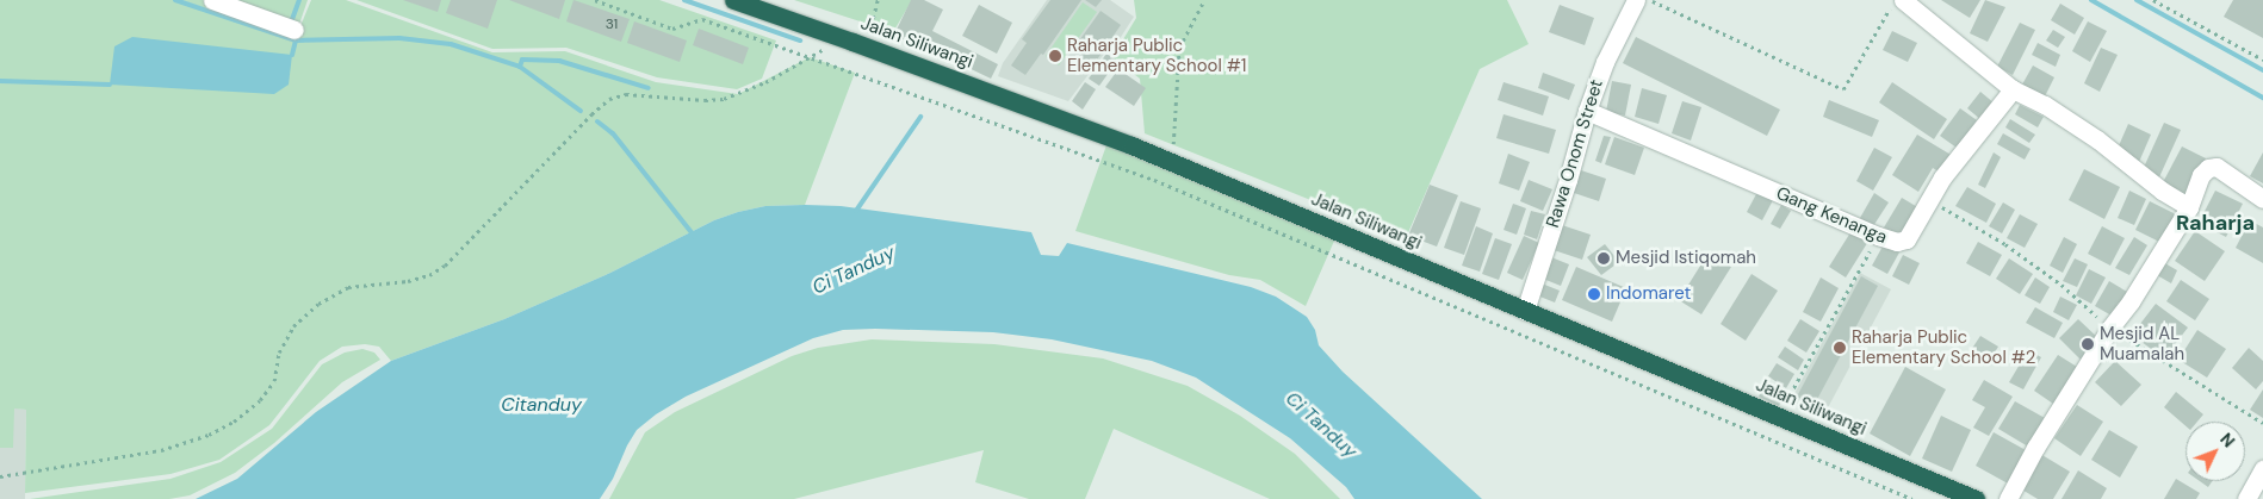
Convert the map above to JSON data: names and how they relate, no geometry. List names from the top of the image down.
{
  "streets": {
    "highway": ["Jalan Siliwangi"],
    "street": ["Rawa Onom Street", "Gang Kenanga"]
  },
  "crossings": [
    ["Jalan Siliwangi", "Rawa Onom Street"],
    ["Rawa Onom Street", "Gang Kenanga"]
  ],
  "districts": ["Raharja"],
  "water": ["Ci Tanduy", "Citanduy"],
  "places": [
    "Raharja Public Elementary School #1",
    "Mesjid Istiqomah",
    "Indomaret",
    "Mesjid AL Muamalah",
    "Raharja Public Elementary School #2"
  ],
  "house_numbers": ["31"],
  "north": "top right"
}
